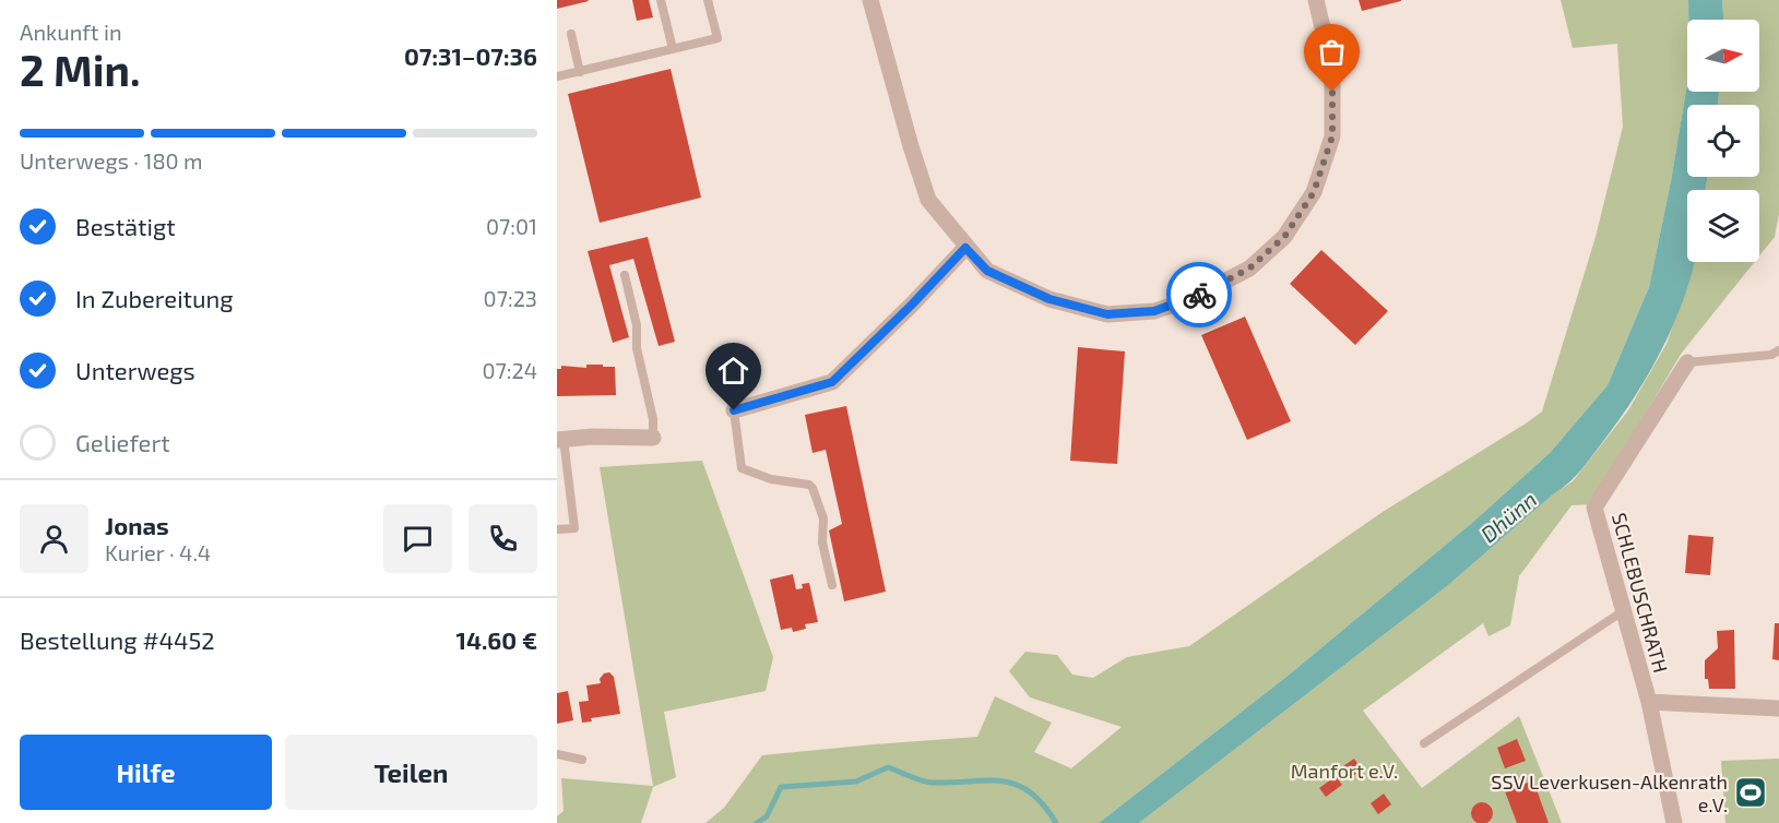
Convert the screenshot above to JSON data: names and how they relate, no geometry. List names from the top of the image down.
{
  "streets": {
    "street": ["SCHLEBUSCHRATH"]
  },
  "water": ["Dhünn"],
  "parks": ["Manfort e.V."],
  "places": {
    "sports": ["SSV Leverkusen-Alkenrath e.V."]
  },
  "north": "right",
  "page": {
    "heading": ["2 Min.", "Ankunft in", "07:31–07:36"],
    "panel": [
      "Jonas",
      "Kurier · 4.4",
      "Bestellung #4452",
      "14.60 €"
    ],
    "bar": "Unterwegs · 180 m",
    "list": [
      ["Bestätigt", "07:01"],
      ["In Zubereitung", "07:23"],
      ["Unterwegs", "07:24"],
      "Geliefert"
    ],
    "buttons": ["Hilfe", "Teilen"]
  }
}
